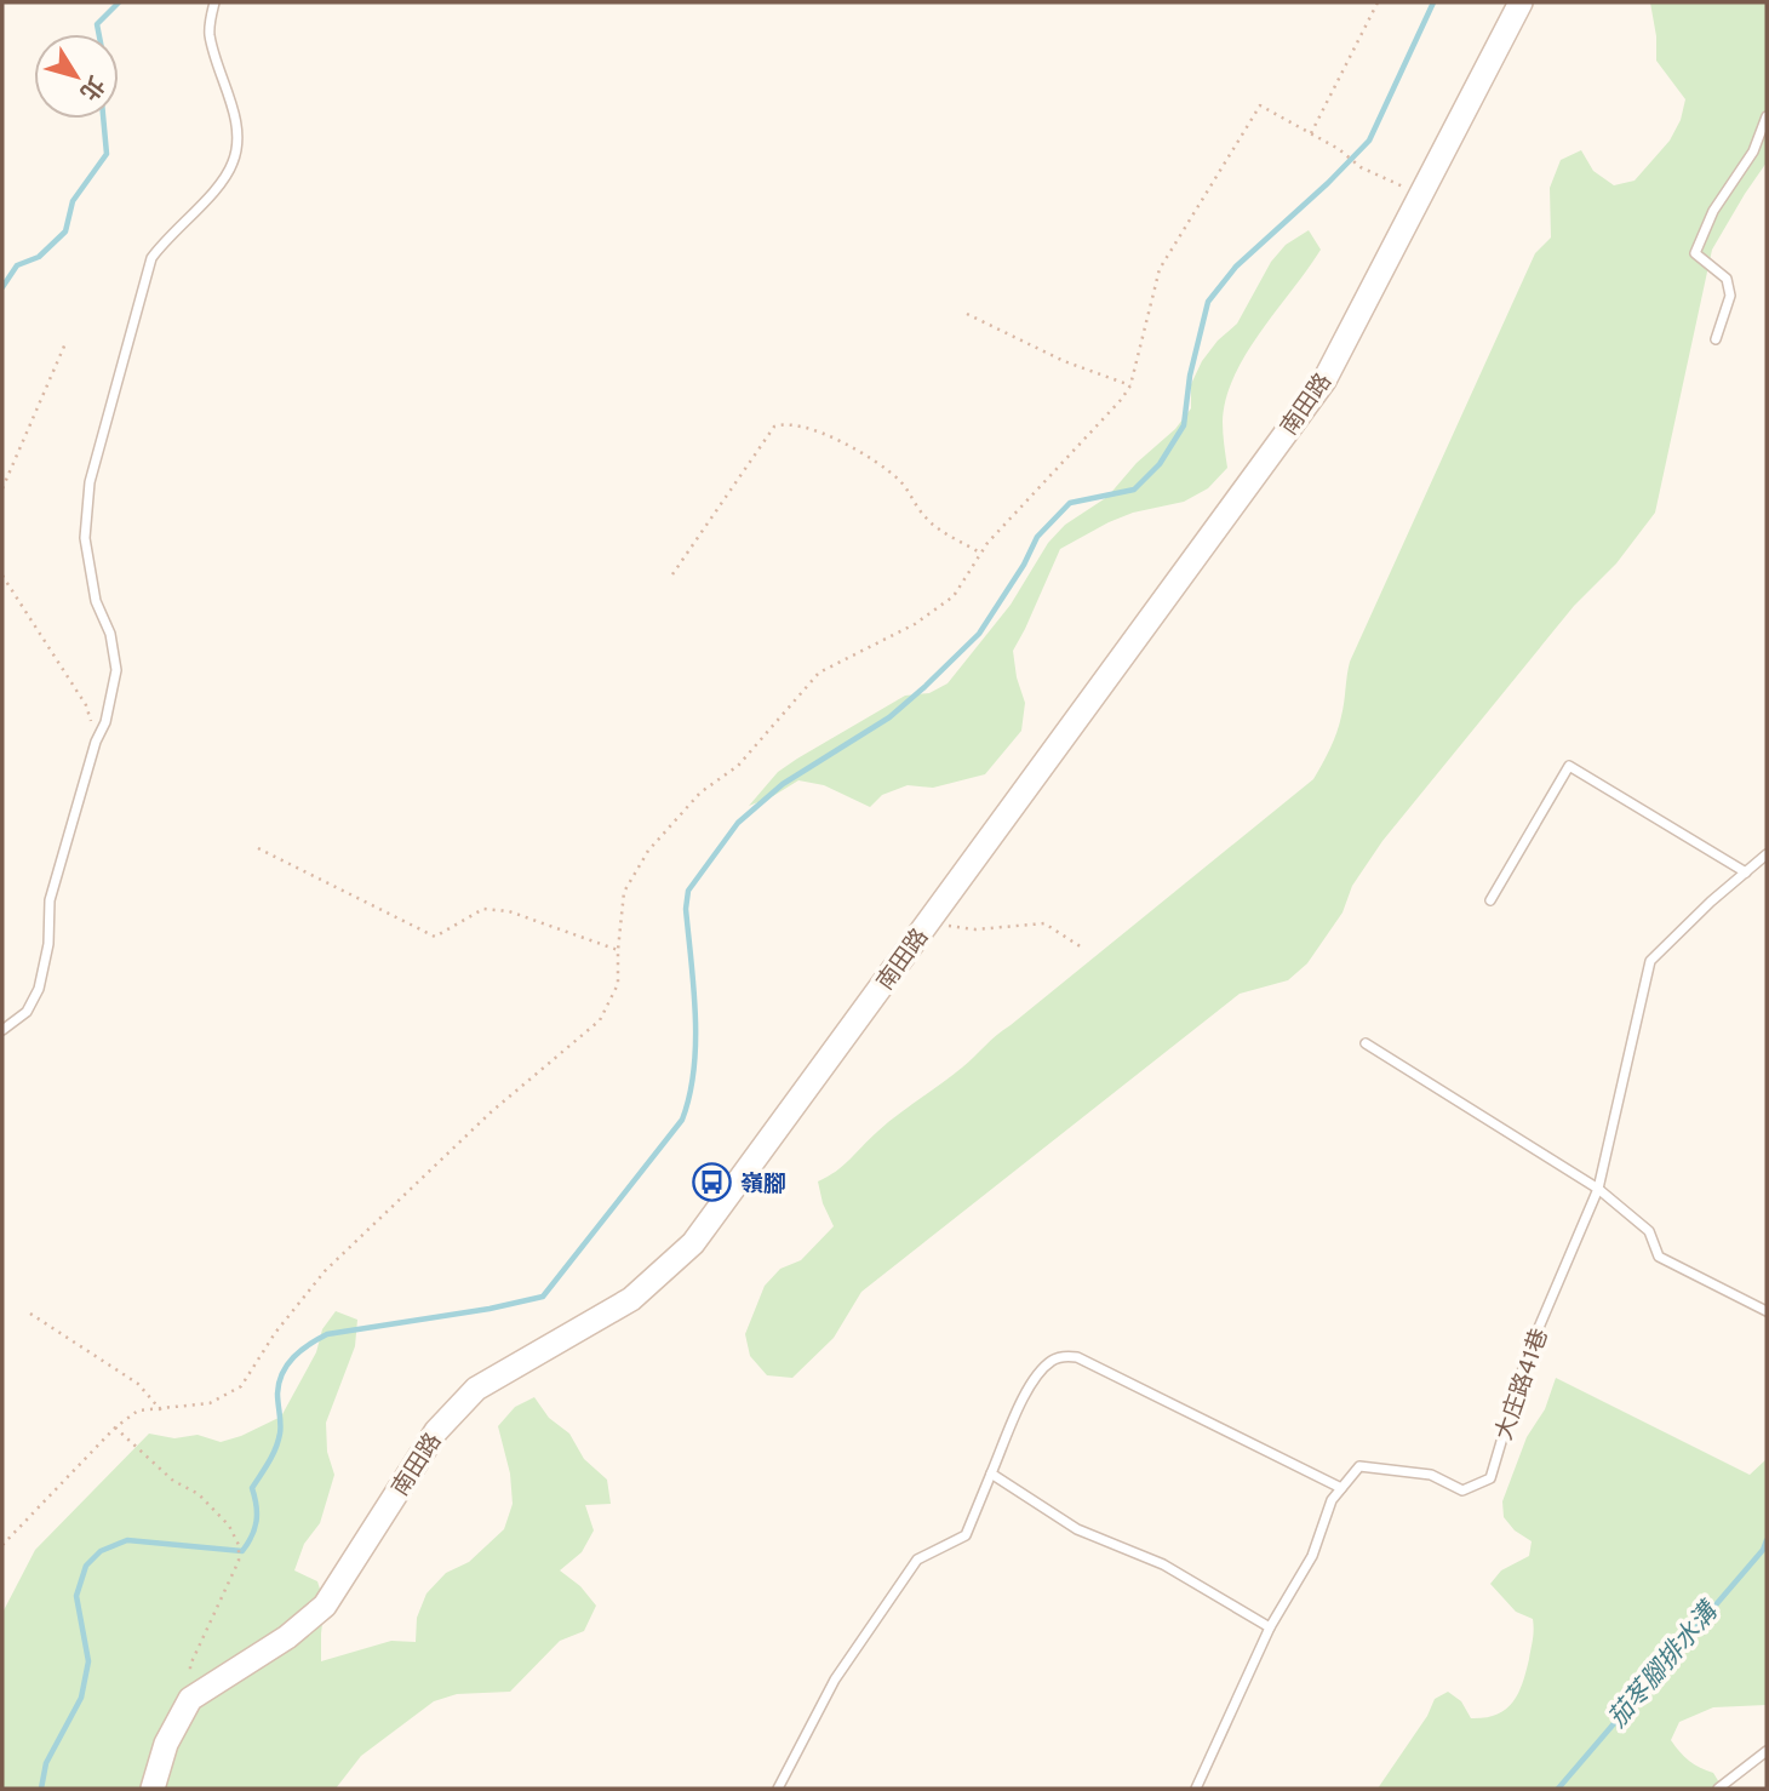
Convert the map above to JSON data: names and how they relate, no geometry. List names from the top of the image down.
{
  "streets": {
    "main road": ["南田路"],
    "lane": ["大庄路41巷"]
  },
  "water": ["茄苳腳排水溝"],
  "places": {
    "bus stop": ["嶺腳"]
  },
  "north": "bottom right"
}
